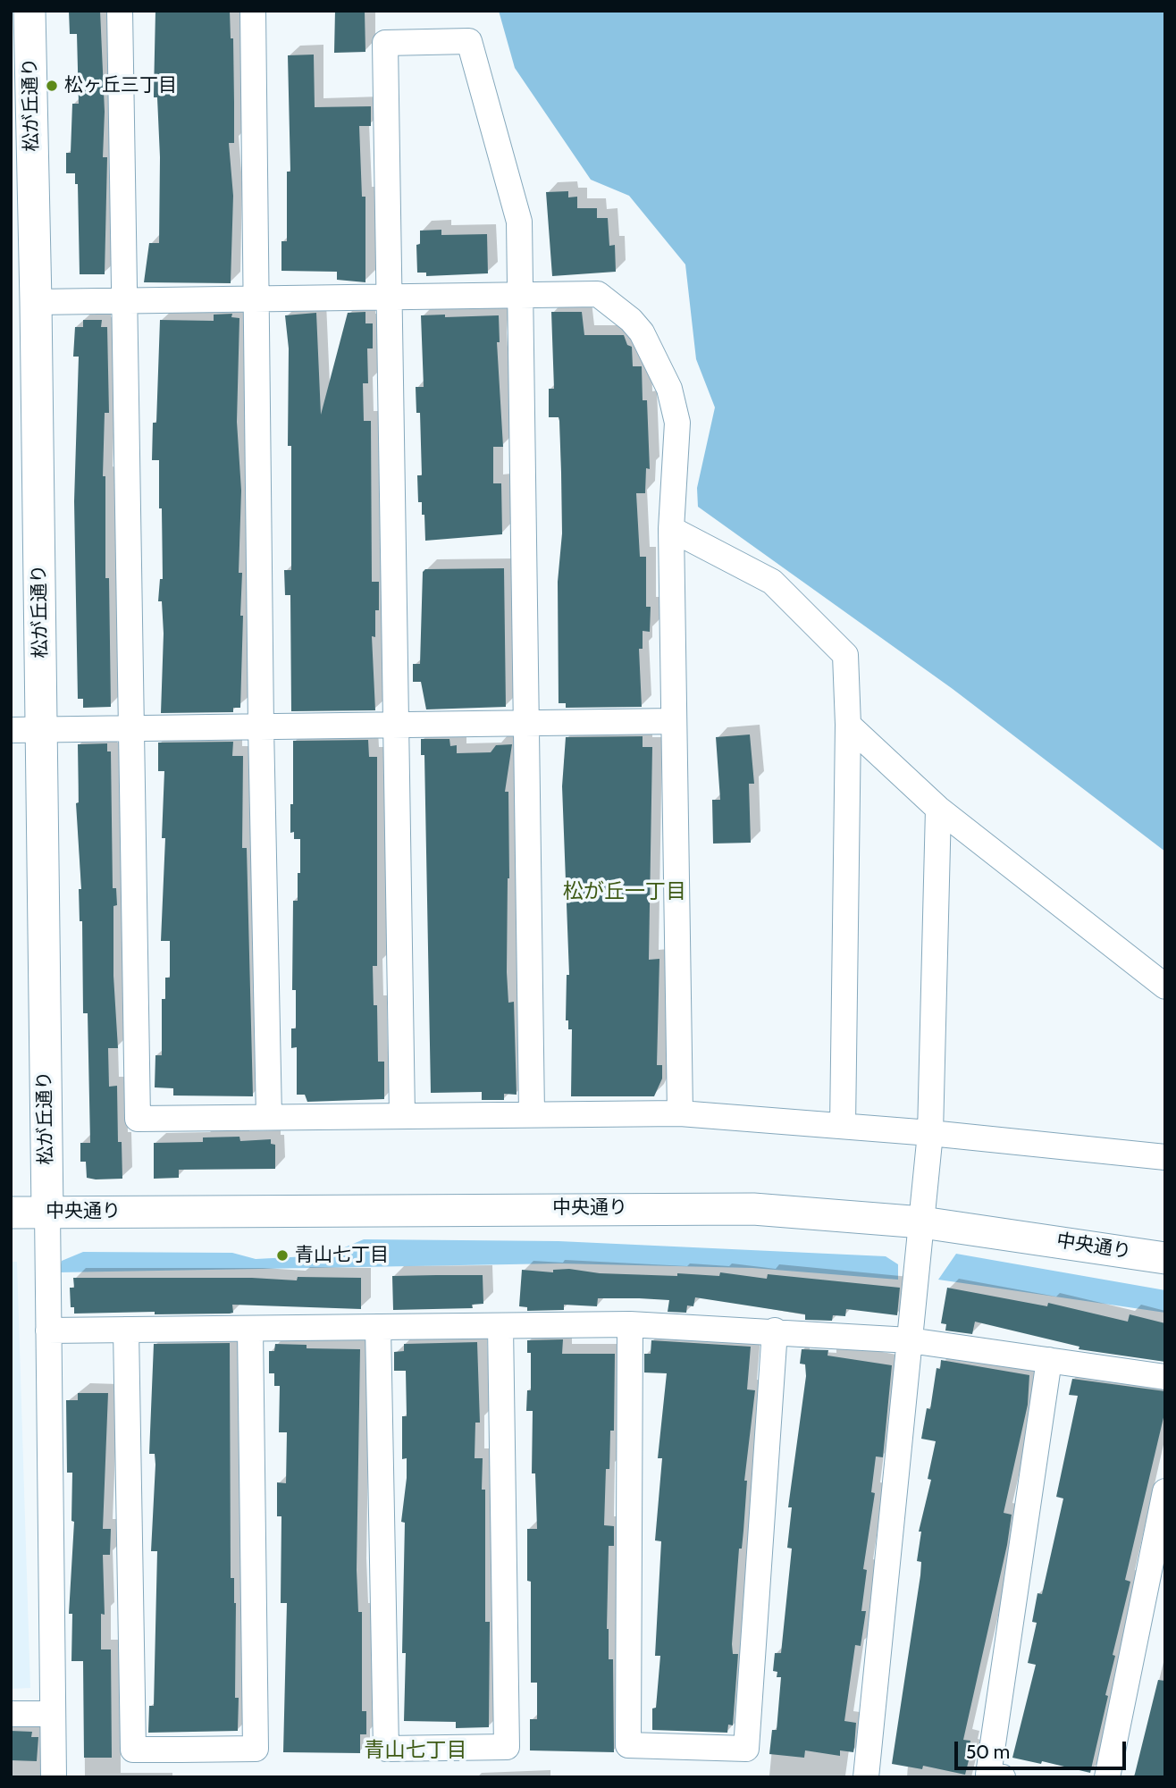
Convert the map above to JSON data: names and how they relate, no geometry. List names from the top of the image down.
{
  "streets": {
    "street": ["松が丘通り", "中央通り"]
  },
  "crossings": [
    ["松が丘通り", "中央通り"]
  ],
  "districts": ["松が丘一丁目", "青山七丁目"],
  "places": ["松ヶ丘三丁目", "青山七丁目"],
  "scale_bar": "50 m"
}
